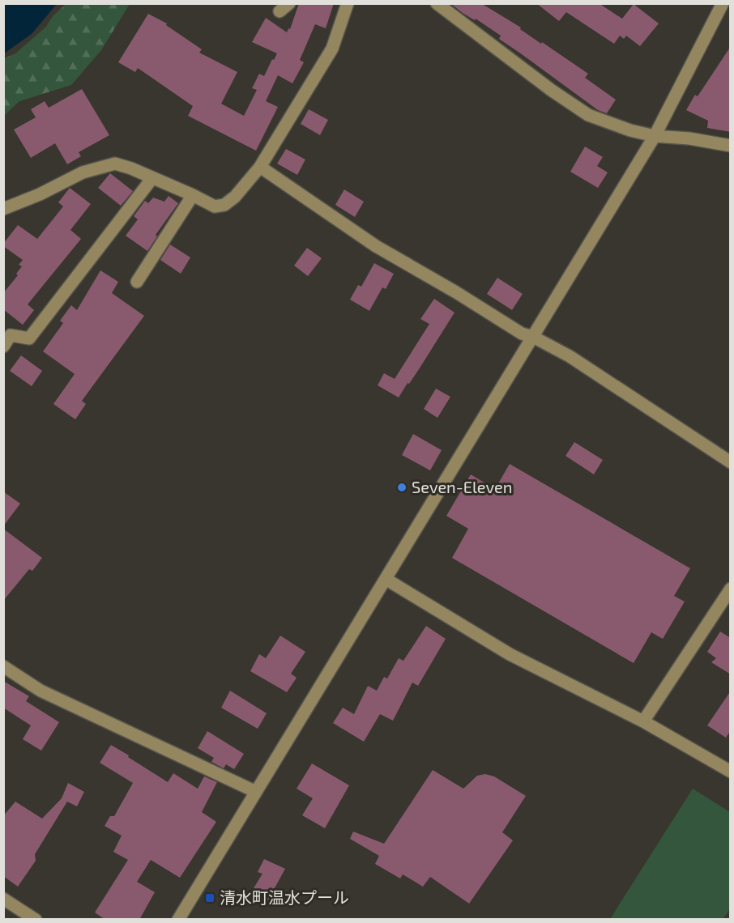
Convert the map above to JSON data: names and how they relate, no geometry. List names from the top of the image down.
{
  "places": {
    "other": ["Seven-Eleven"],
    "transit": ["清水町温水プール"]
  }
}
